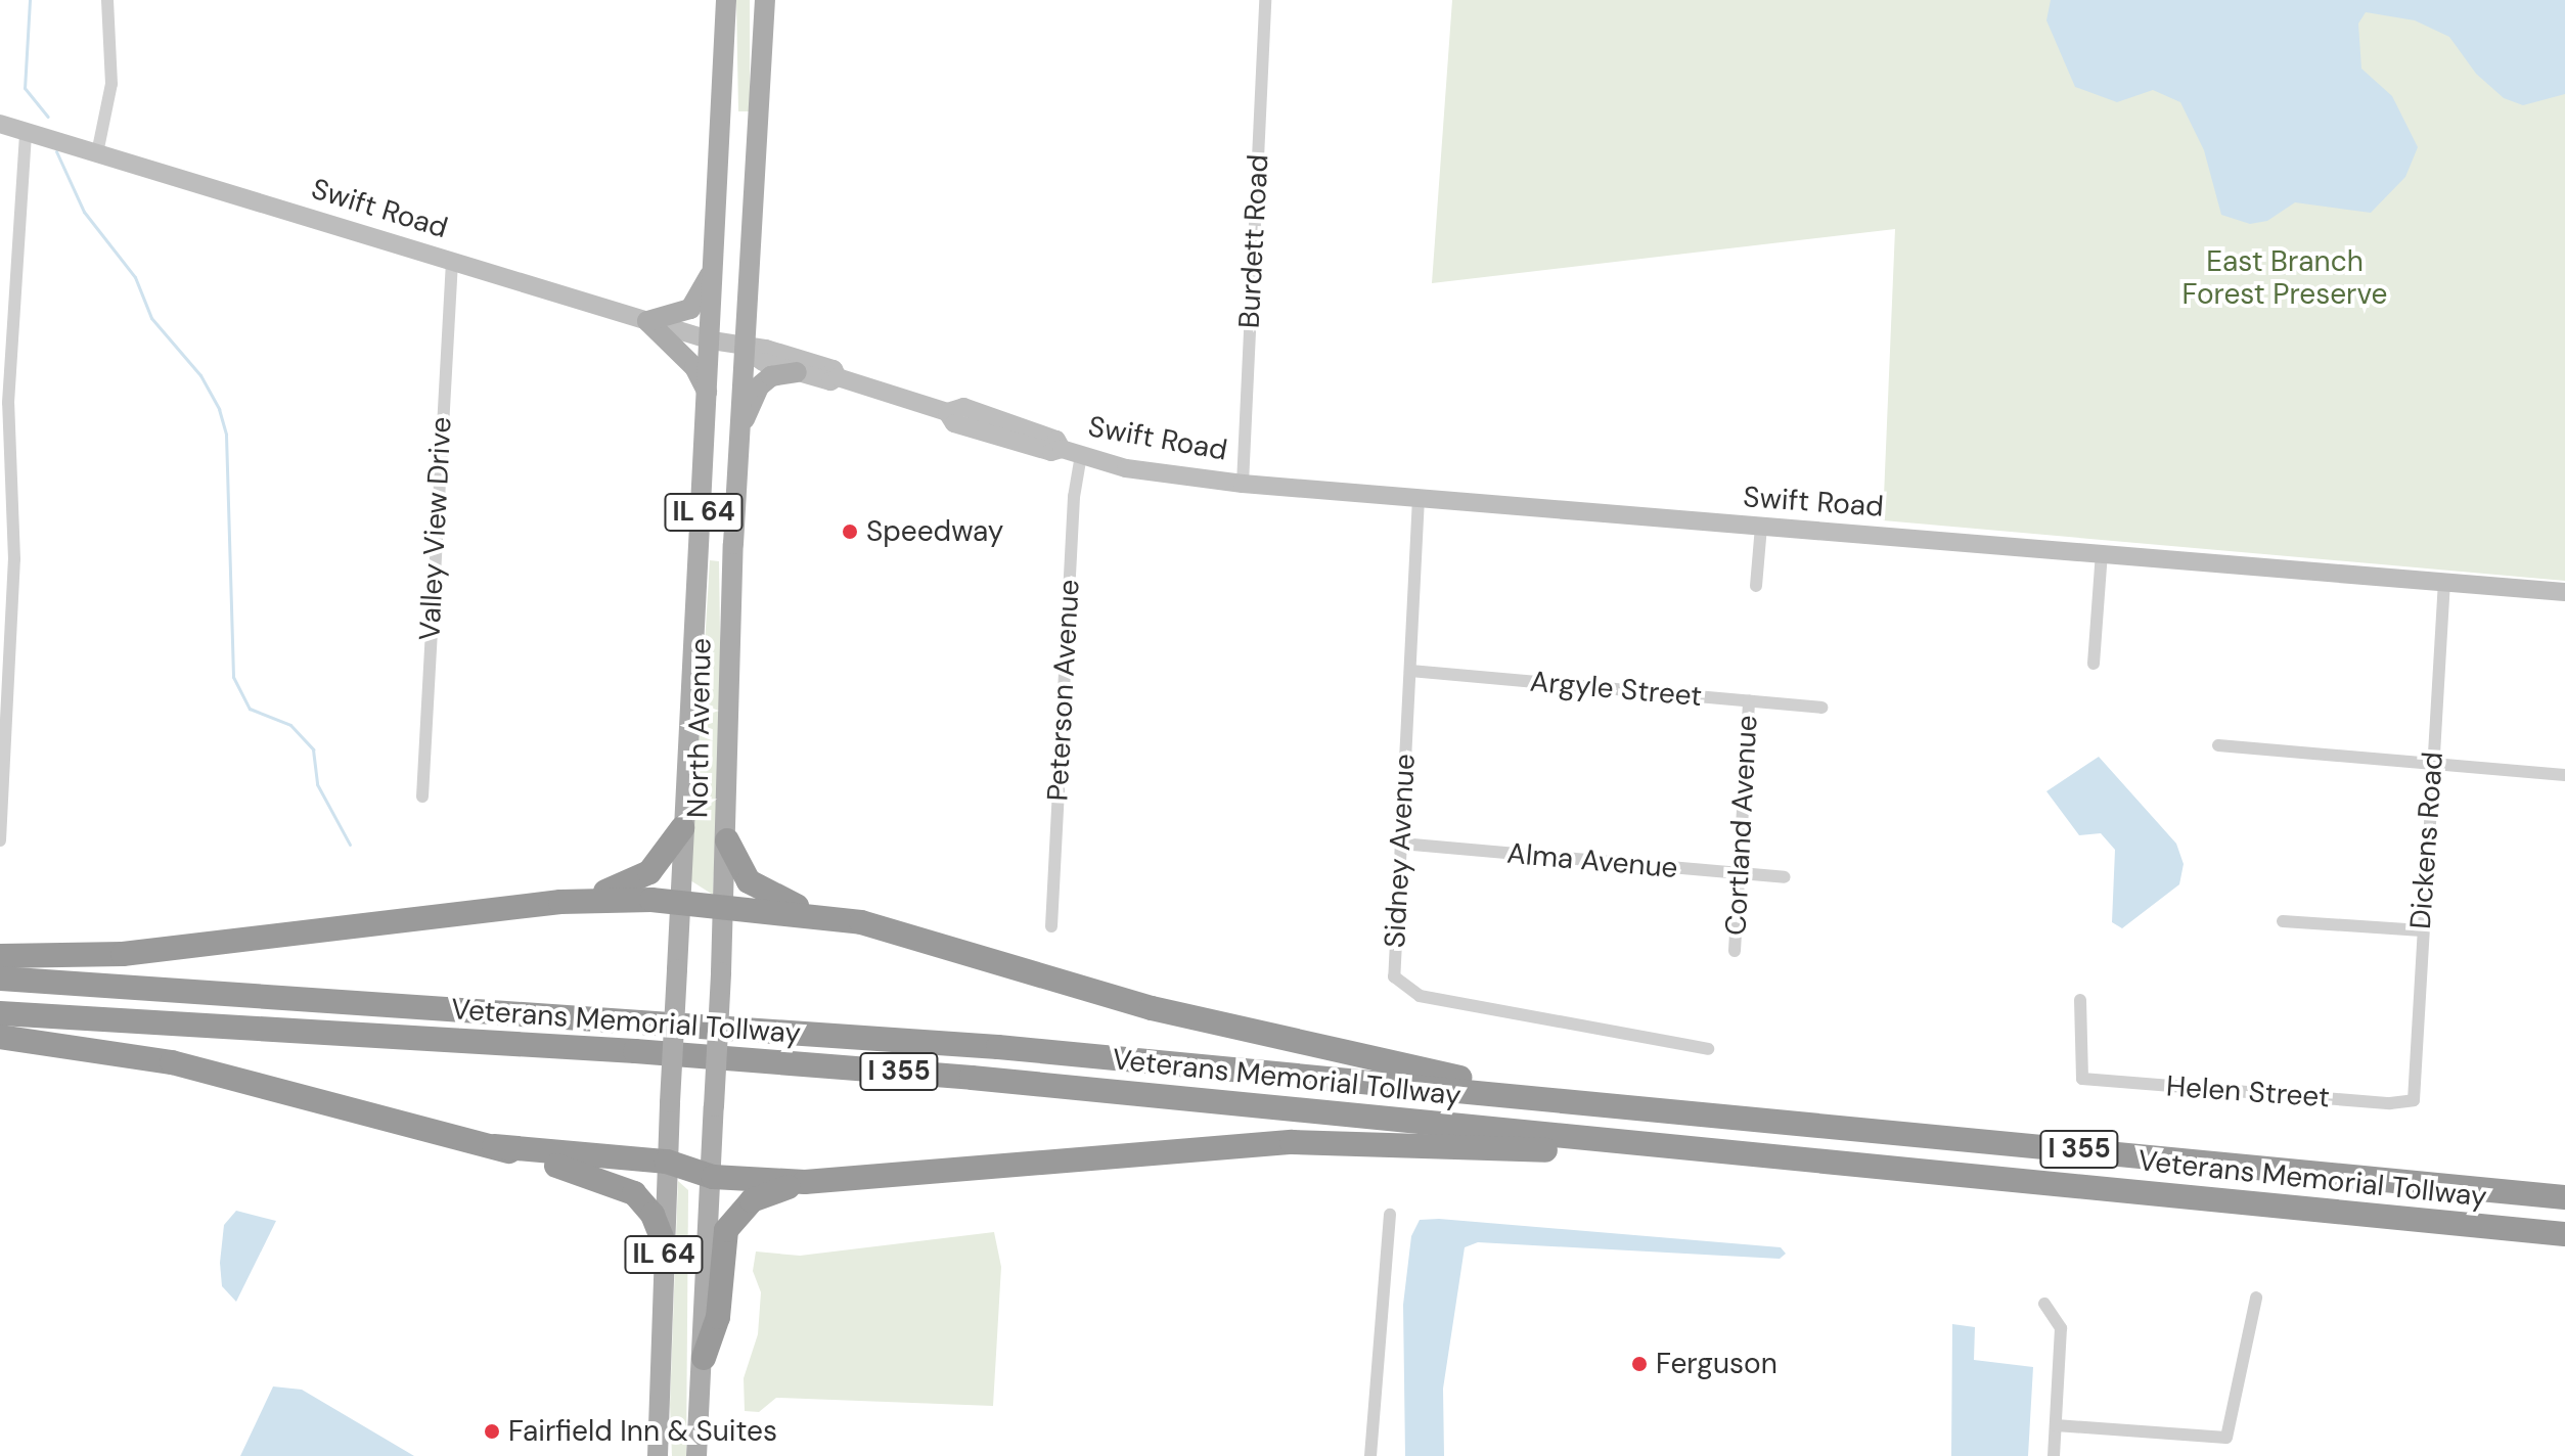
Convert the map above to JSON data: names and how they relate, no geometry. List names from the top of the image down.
{
  "streets": {
    "highway": ["Veterans Memorial Tollway", "I 355"],
    "main road": ["IL 64", "North Avenue"],
    "street": [
      "Swift Road",
      "Burdett Road",
      "Valley View Drive",
      "Argyle Street",
      "Peterson Avenue",
      "Cortland Avenue",
      "Dickens Road",
      "Sidney Avenue",
      "Alma Avenue",
      "Helen Street"
    ]
  },
  "crossings": [
    ["Swift Road", "Burdett Road"],
    ["Swift Road", "Valley View Drive"],
    ["Swift Road", "Peterson Avenue"],
    ["Swift Road", "North Avenue"],
    ["Swift Road", "Dickens Road"],
    ["Swift Road", "Sidney Avenue"],
    ["Argyle Street", "Cortland Avenue"],
    ["Argyle Street", "Sidney Avenue"],
    ["Cortland Avenue", "Alma Avenue"],
    ["Dickens Road", "Helen Street"],
    ["Sidney Avenue", "Alma Avenue"]
  ],
  "parks": ["East Branch Forest Preserve"],
  "places": ["Speedway", "Ferguson", "Fairfield Inn & Suites"]
}
